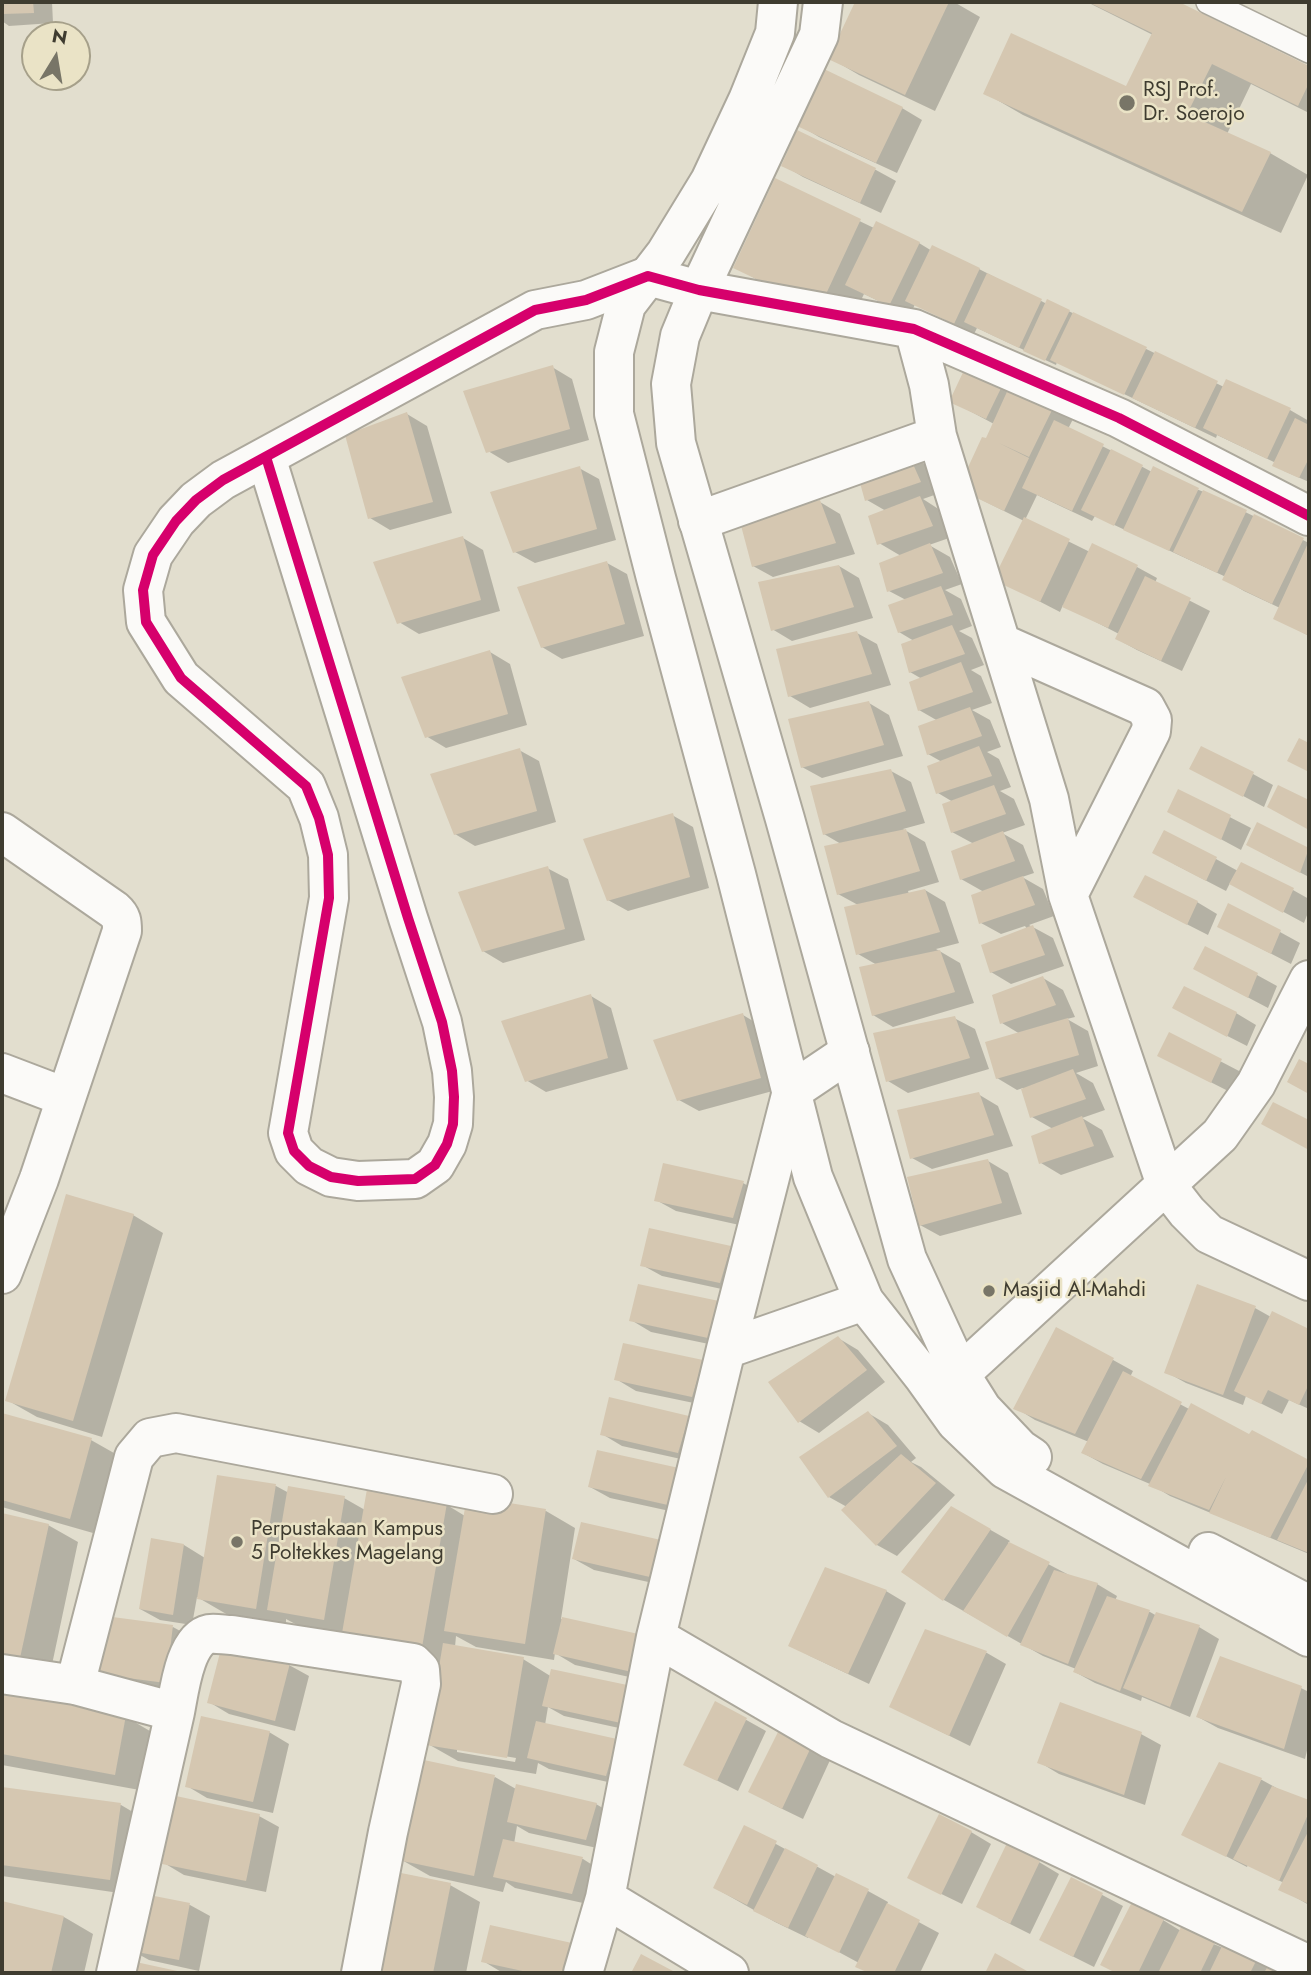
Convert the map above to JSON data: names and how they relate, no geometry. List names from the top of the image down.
{
  "places": ["RSJ Prof. Dr. Soerojo", "Masjid Al-Mahdi", "Perpustakaan Kampus 5 Poltekkes Magelang"],
  "north": "top"
}
